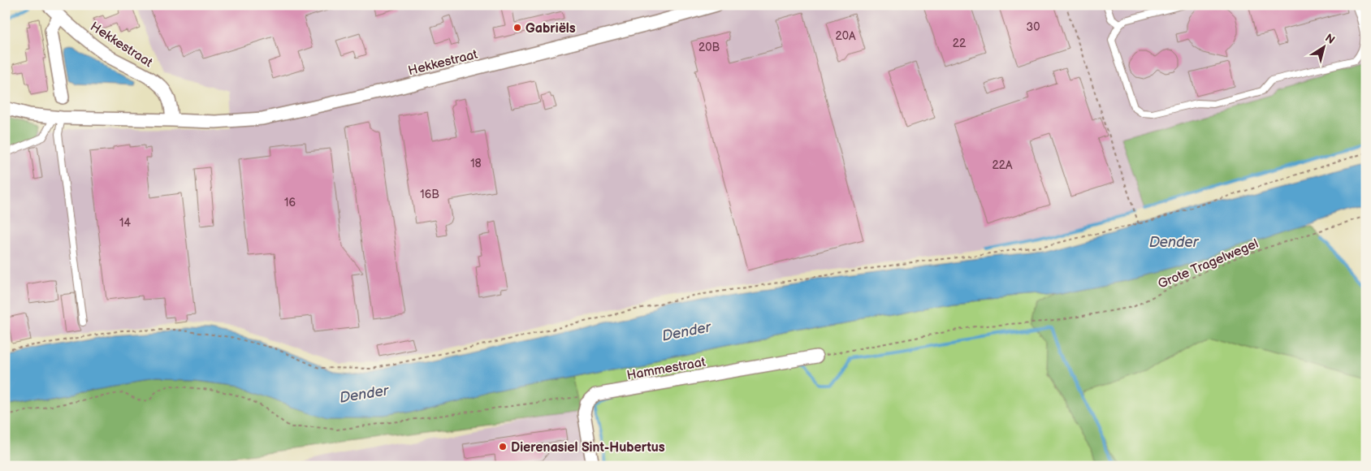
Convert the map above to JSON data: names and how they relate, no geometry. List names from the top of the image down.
{
  "streets": {
    "street": ["Hekkestraat", "Hammestraat"],
    "path": ["Grote Tragelwegel"]
  },
  "crossings": [
    ["Grote Tragelwegel", "Hammestraat"]
  ],
  "water": ["Dender"],
  "places": ["Gabriëls", "Dierenasiel Sint-Hubertus"],
  "house_numbers": [
    "30",
    "20A",
    "22",
    "20B",
    "18",
    "22A",
    "16B",
    "16",
    "14"
  ],
  "north": "top right"
}
